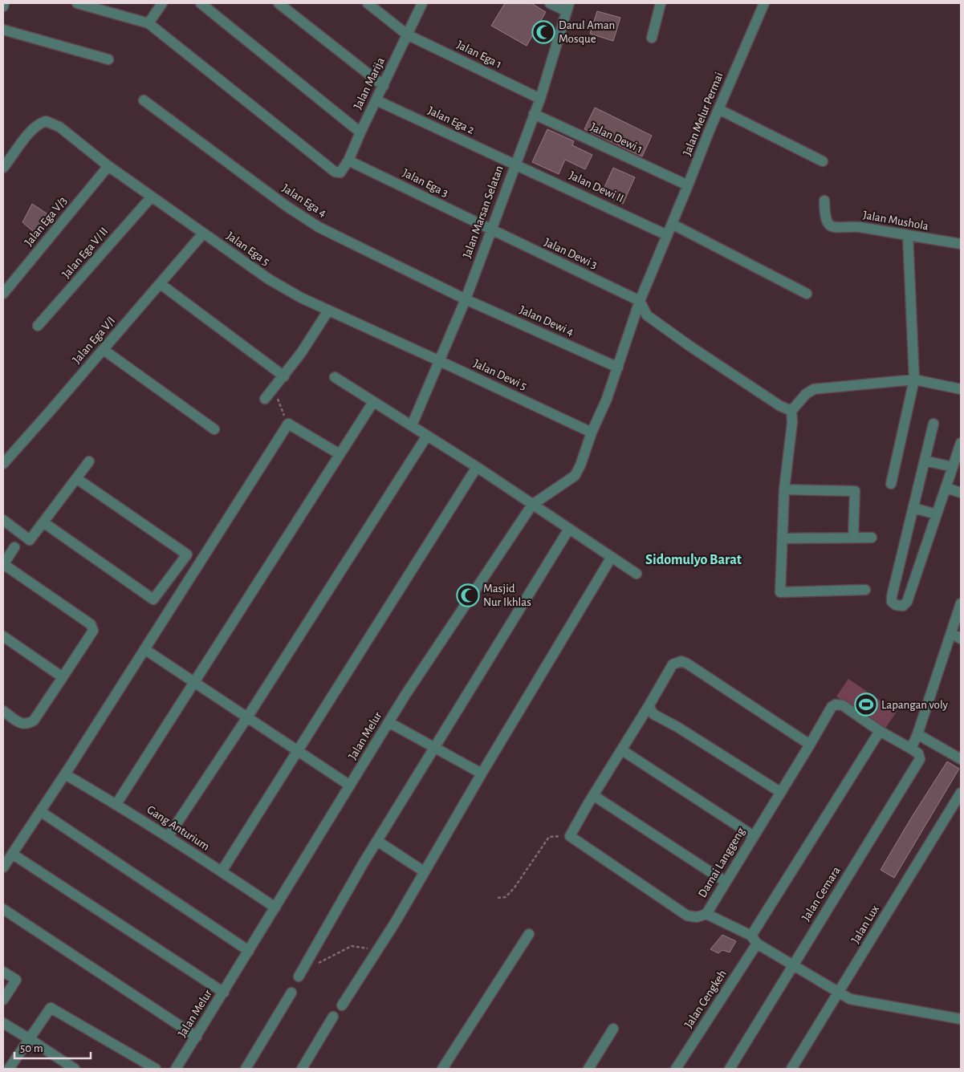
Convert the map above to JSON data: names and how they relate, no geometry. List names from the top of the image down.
{
  "streets": {
    "street": [
      "Jalan Ega 1",
      "Jalan Marija",
      "Jalan Melur Permai",
      "Jalan Ega 2",
      "Jalan Dewi 1",
      "Jalan Ega 3",
      "Jalan Dewi II",
      "Jalan Ega 4",
      "Jalan Marsan Selatan",
      "Jalan Mushola",
      "Jalan Ega V/3",
      "Jalan Ega 5",
      "Jalan Ega V/ II",
      "Jalan Dewi 3",
      "Jalan Dewi 4",
      "Jalan Ega V/I",
      "Jalan Dewi 5",
      "Jalan Melur",
      "Gang Anturium",
      "Damai Langgeng",
      "Jalan Cemara",
      "Jalan Lux",
      "Jalan Cengkeh"
    ]
  },
  "crossings": [
    ["Jalan Ega 1", "Jalan Marija"],
    ["Jalan Ega 1", "Jalan Marsan Selatan"],
    ["Jalan Marija", "Jalan Ega 2"],
    ["Jalan Marija", "Jalan Ega 3"],
    ["Jalan Melur Permai", "Jalan Dewi 1"],
    ["Jalan Melur Permai", "Jalan Dewi II"],
    ["Jalan Melur Permai", "Jalan Dewi 3"],
    ["Jalan Melur Permai", "Jalan Melur"],
    ["Jalan Ega 2", "Jalan Dewi II"],
    ["Jalan Ega 2", "Jalan Marsan Selatan"],
    ["Jalan Dewi 1", "Jalan Marsan Selatan"],
    ["Jalan Ega 3", "Jalan Marsan Selatan"],
    ["Jalan Ega 3", "Jalan Dewi 3"],
    ["Jalan Dewi II", "Jalan Marsan Selatan"],
    ["Jalan Ega 4", "Jalan Marsan Selatan"],
    ["Jalan Ega 4", "Jalan Dewi 4"],
    ["Jalan Marsan Selatan", "Jalan Ega 5"],
    ["Jalan Marsan Selatan", "Jalan Dewi 3"],
    ["Jalan Marsan Selatan", "Jalan Dewi 4"],
    ["Jalan Marsan Selatan", "Jalan Dewi 5"],
    ["Jalan Ega V/3", "Jalan Ega 5"],
    ["Jalan Ega 5", "Jalan Ega V/ II"],
    ["Jalan Ega 5", "Jalan Ega V/I"],
    ["Jalan Ega 5", "Jalan Dewi 5"],
    ["Jalan Dewi 3", "Jalan Melur"],
    ["Jalan Dewi 4", "Jalan Melur"],
    ["Jalan Dewi 5", "Jalan Melur"],
    ["Jalan Melur", "Gang Anturium"],
    ["Damai Langgeng", "Jalan Cemara"],
    ["Damai Langgeng", "Jalan Lux"],
    ["Damai Langgeng", "Jalan Cengkeh"]
  ],
  "districts": ["Sidomulyo Barat"],
  "places": {
    "mosque": ["Darul Aman Mosque", "Masjid Nur Ikhlas"],
    "sports": ["Lapangan voly"]
  },
  "scale_bar": "50 m"
}
